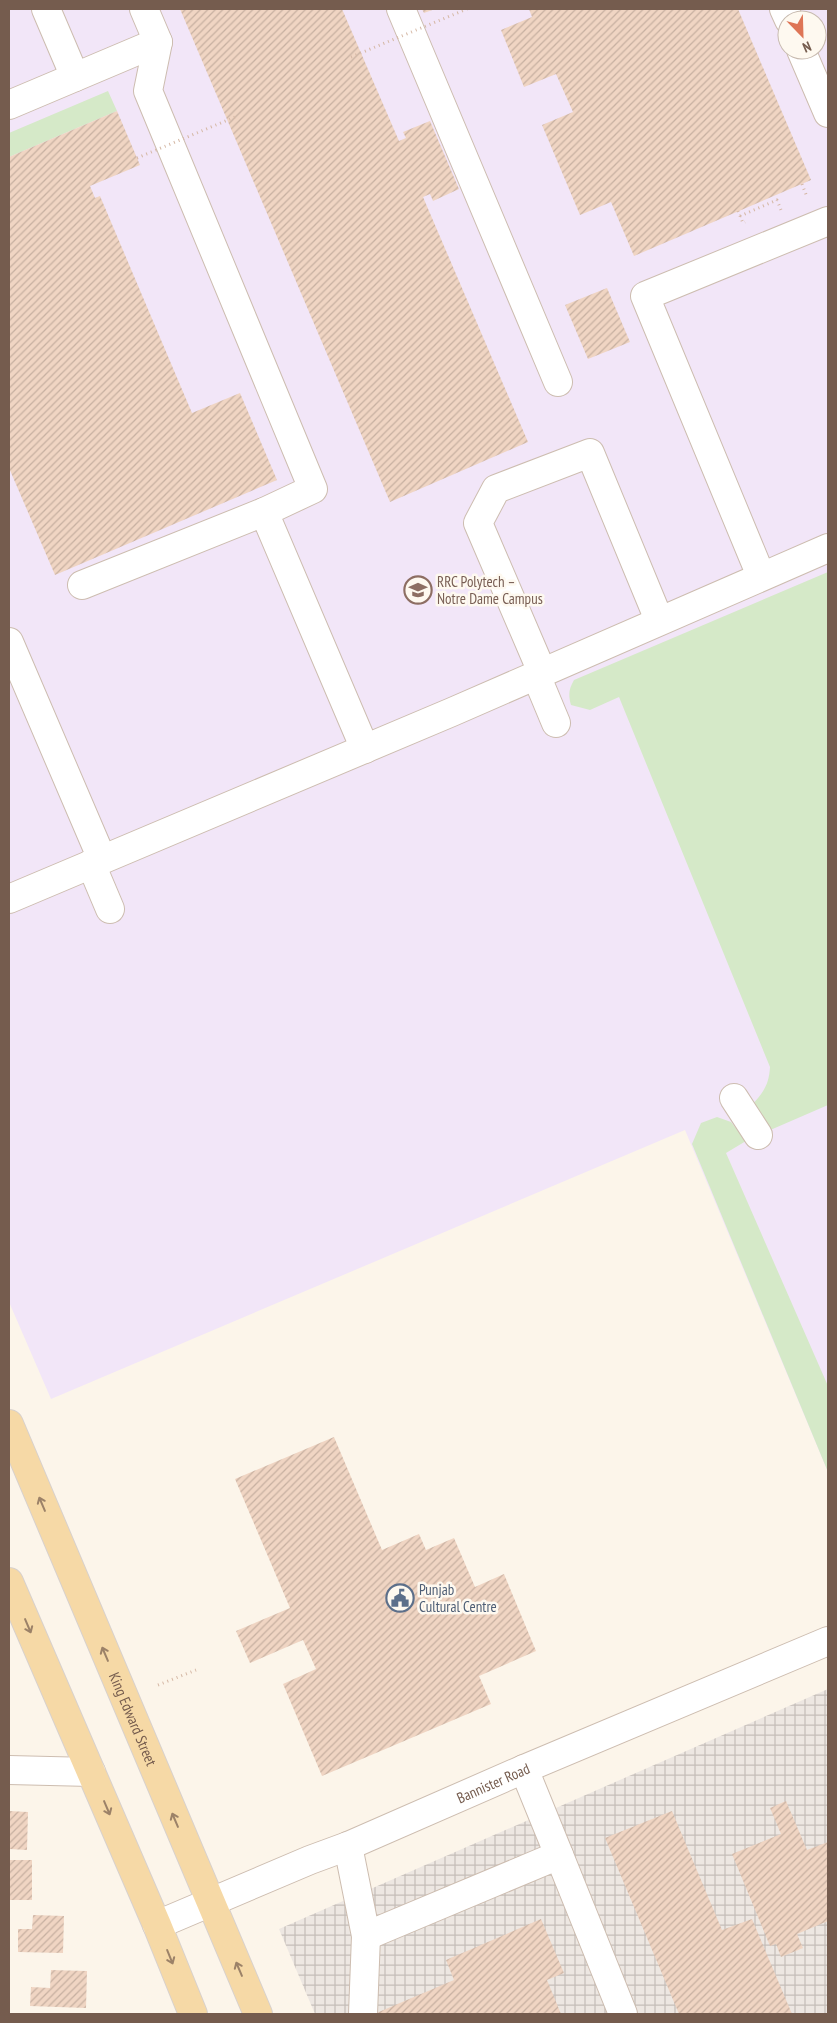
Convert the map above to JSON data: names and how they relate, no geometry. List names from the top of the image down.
{
  "streets": {
    "main road": ["King Edward Street"],
    "street": ["Bannister Road"]
  },
  "crossings": [
    ["King Edward Street", "Bannister Road"]
  ],
  "places": {
    "school or university": ["RRC Polytech – Notre Dame Campus"],
    "public building": ["Punjab Cultural Centre"]
  },
  "north": "bottom right"
}
